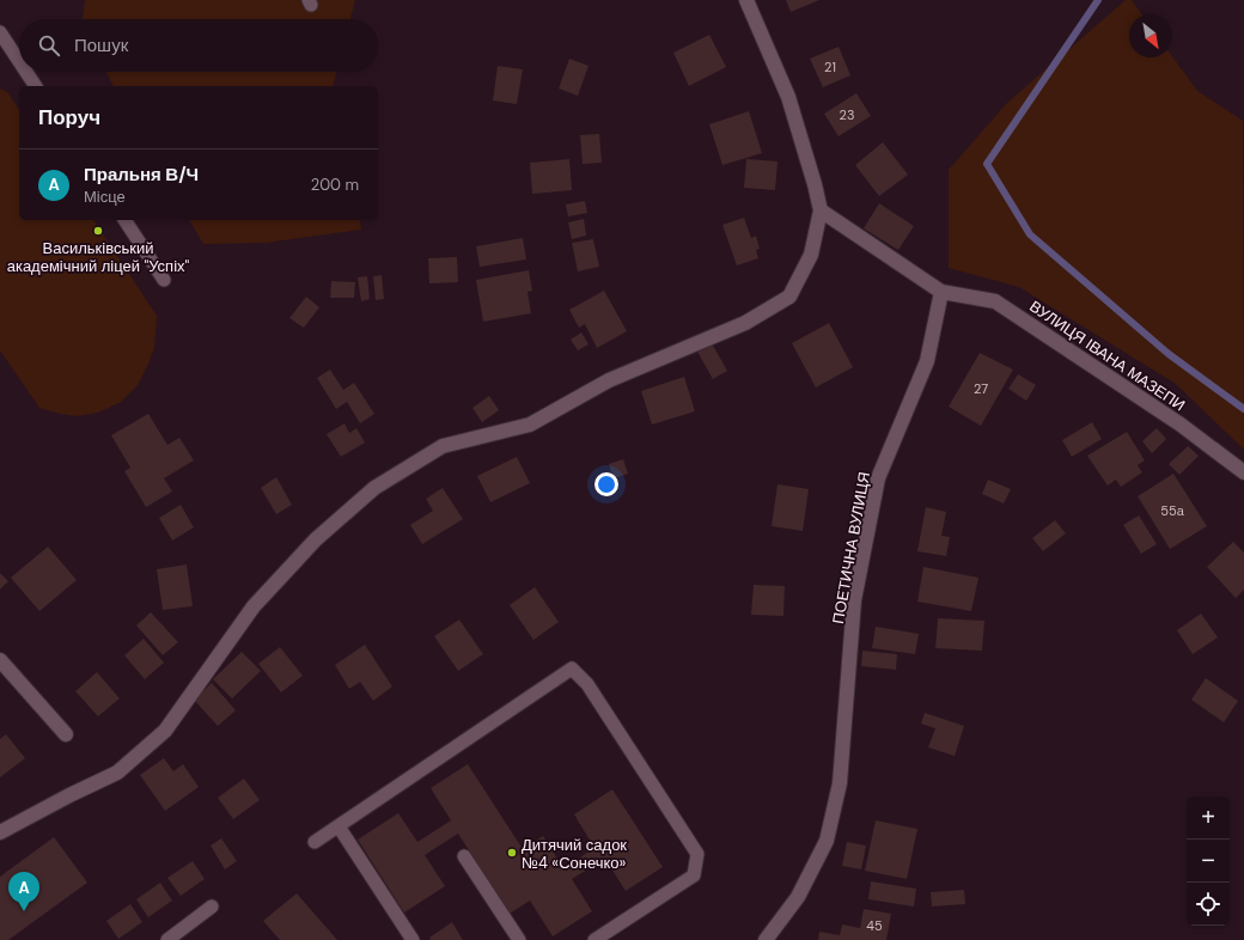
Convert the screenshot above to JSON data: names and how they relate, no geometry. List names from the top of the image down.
{
  "streets": {
    "street": ["ВУЛИЦЯ ІВАНА МАЗЕПИ", "ПОЕТИЧНА ВУЛИЦЯ"]
  },
  "crossings": [
    ["ВУЛИЦЯ ІВАНА МАЗЕПИ", "ПОЕТИЧНА ВУЛИЦЯ"]
  ],
  "places": ["Васильківський академічний ліцей \"Успіх\"", "Дитячий садок №4 «Сонечко»"],
  "house_numbers": [
    "21",
    "23",
    "27",
    "55а",
    "45"
  ],
  "north": "bottom right",
  "page": {
    "search": "Пошук",
    "heading": "Поруч",
    "list": [
      {
        "mark": "A",
        "name": "Пральня В/Ч",
        "note": "Місце",
        "value": "200 m"
      }
    ],
    "map_buttons": ["+", "−"],
    "pins": "A"
  }
}
